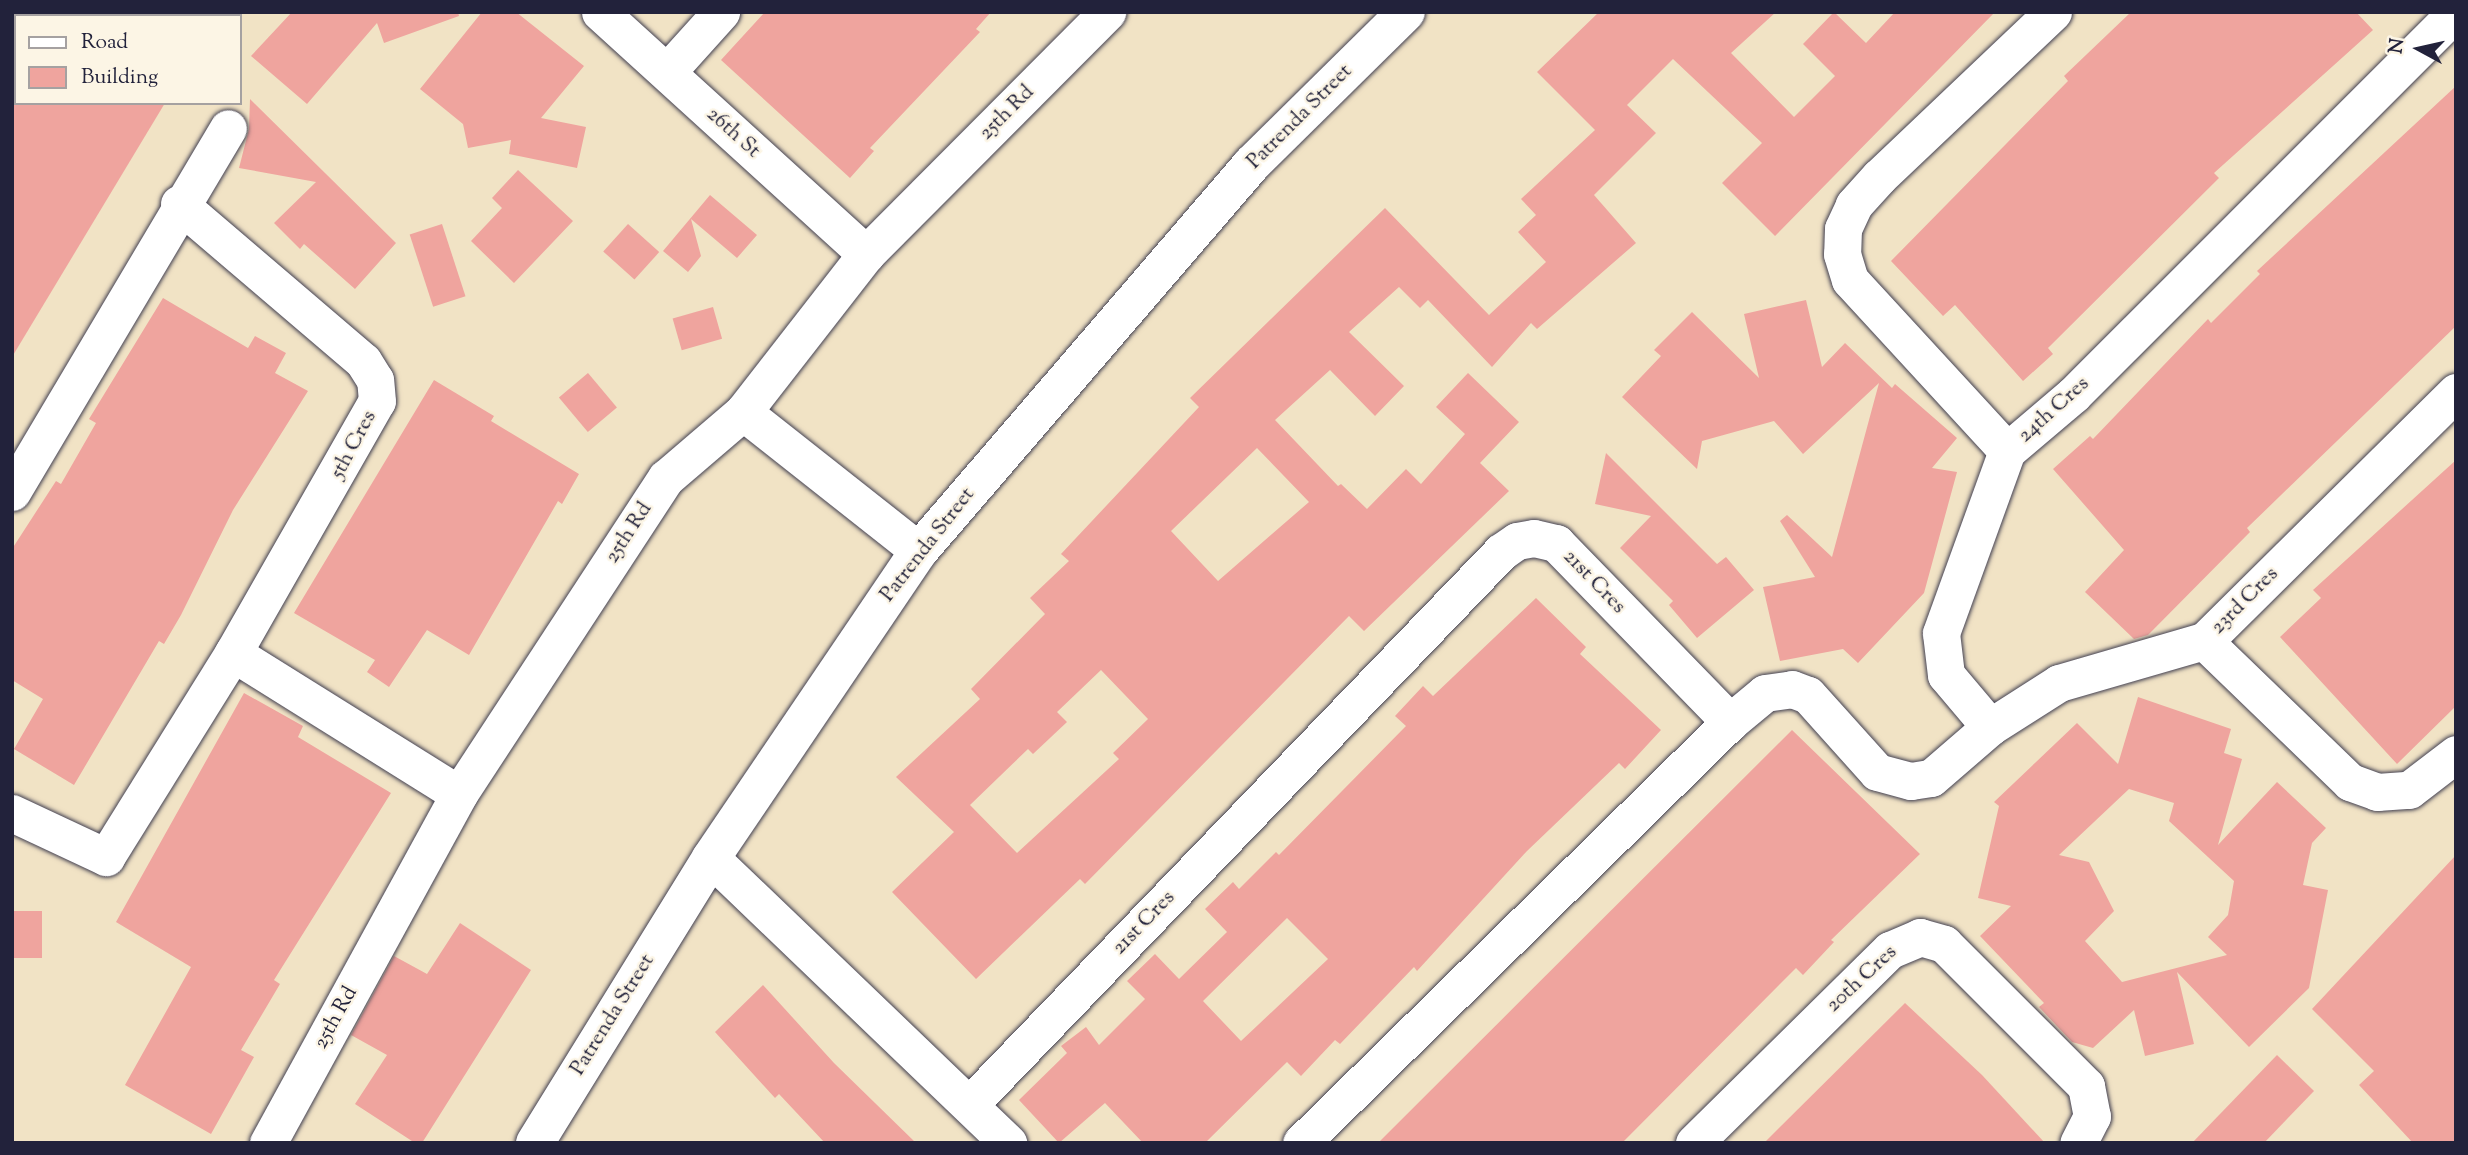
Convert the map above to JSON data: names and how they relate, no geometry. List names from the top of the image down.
{
  "streets": {
    "street": [
      "25th Rd",
      "Patrenda Street",
      "26th St",
      "24th Cres",
      "5th Cres",
      "21st Cres",
      "23rd Cres",
      "20th Cres"
    ]
  },
  "crossings": [
    ["25th Rd", "26th St"]
  ],
  "legend": ["Road", "Building"],
  "north": "left"
}
